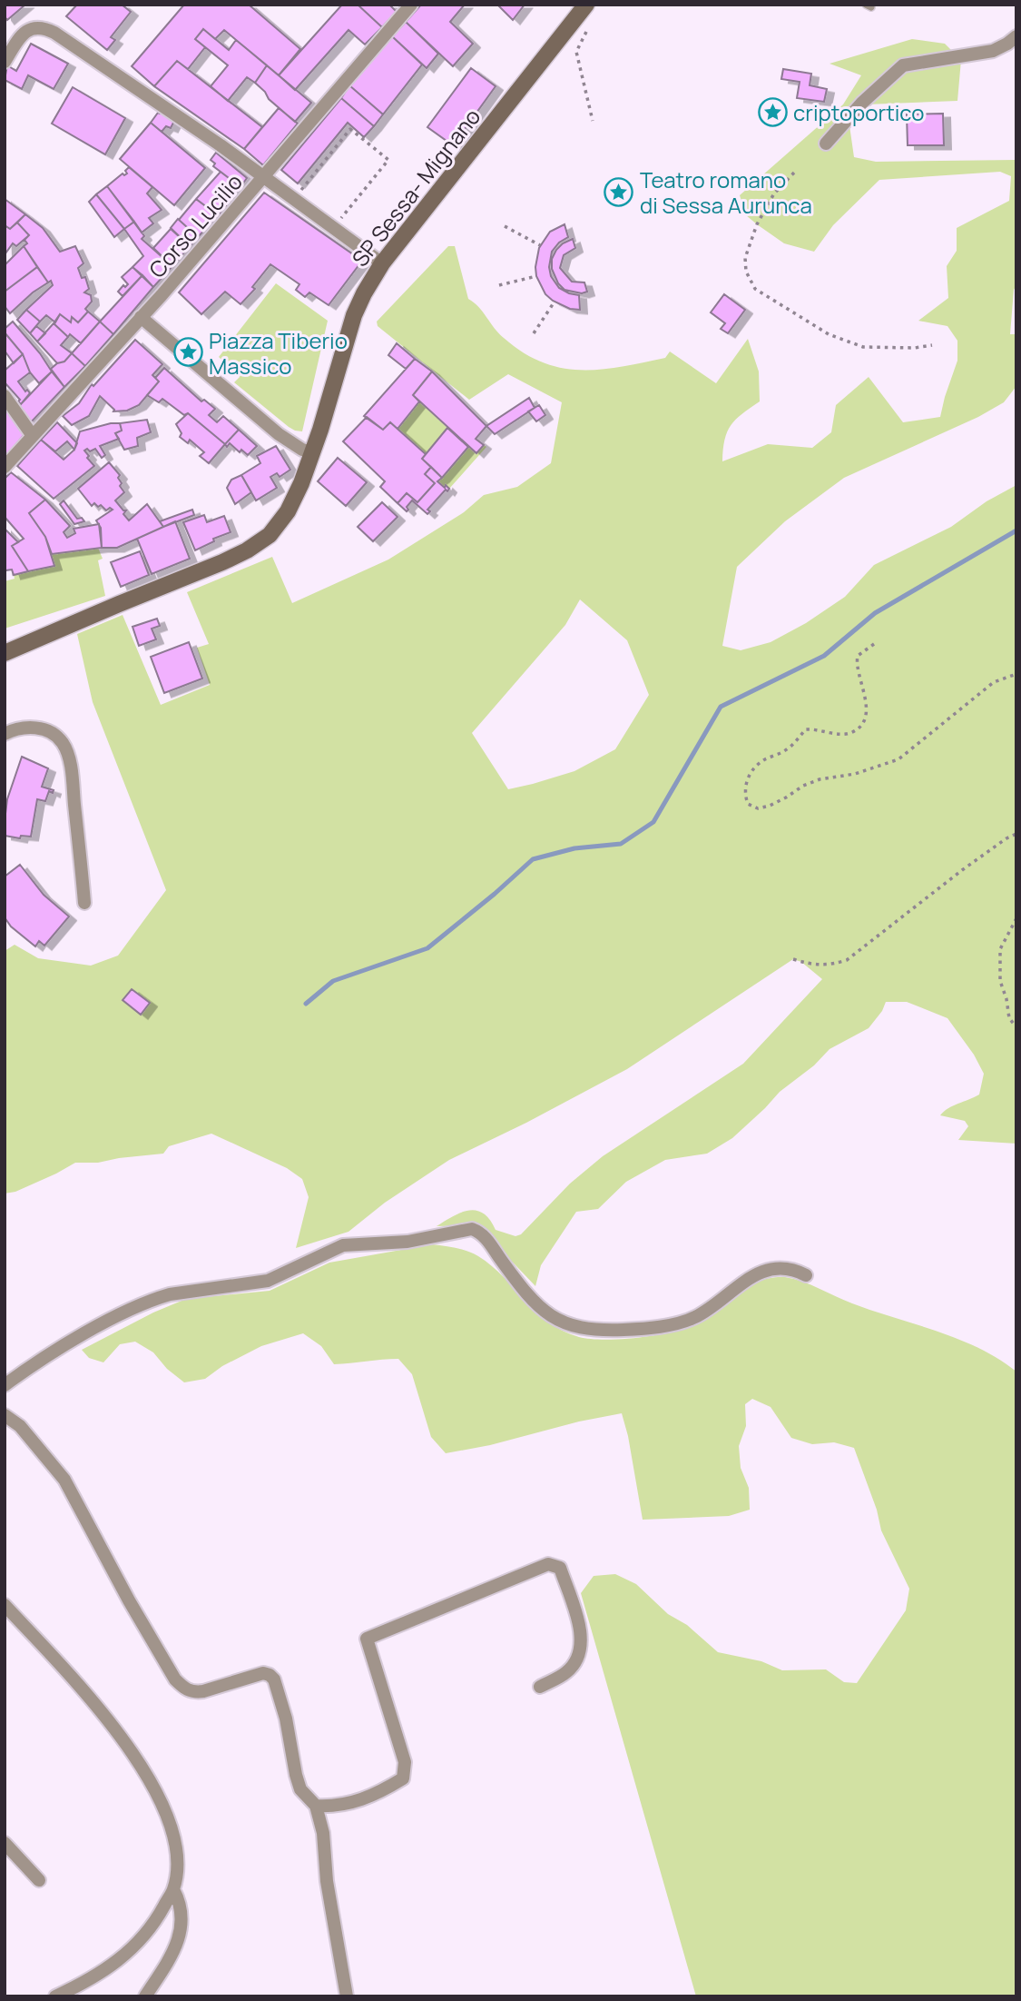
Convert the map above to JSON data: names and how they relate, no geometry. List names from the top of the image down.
{
  "streets": {
    "street": ["SP Sessa- Mignano", "Corso Lucilio"]
  },
  "places": {
    "place": ["criptoportico", "Teatro romano di Sessa Aurunca", "Piazza Tiberio Massico"]
  }
}
